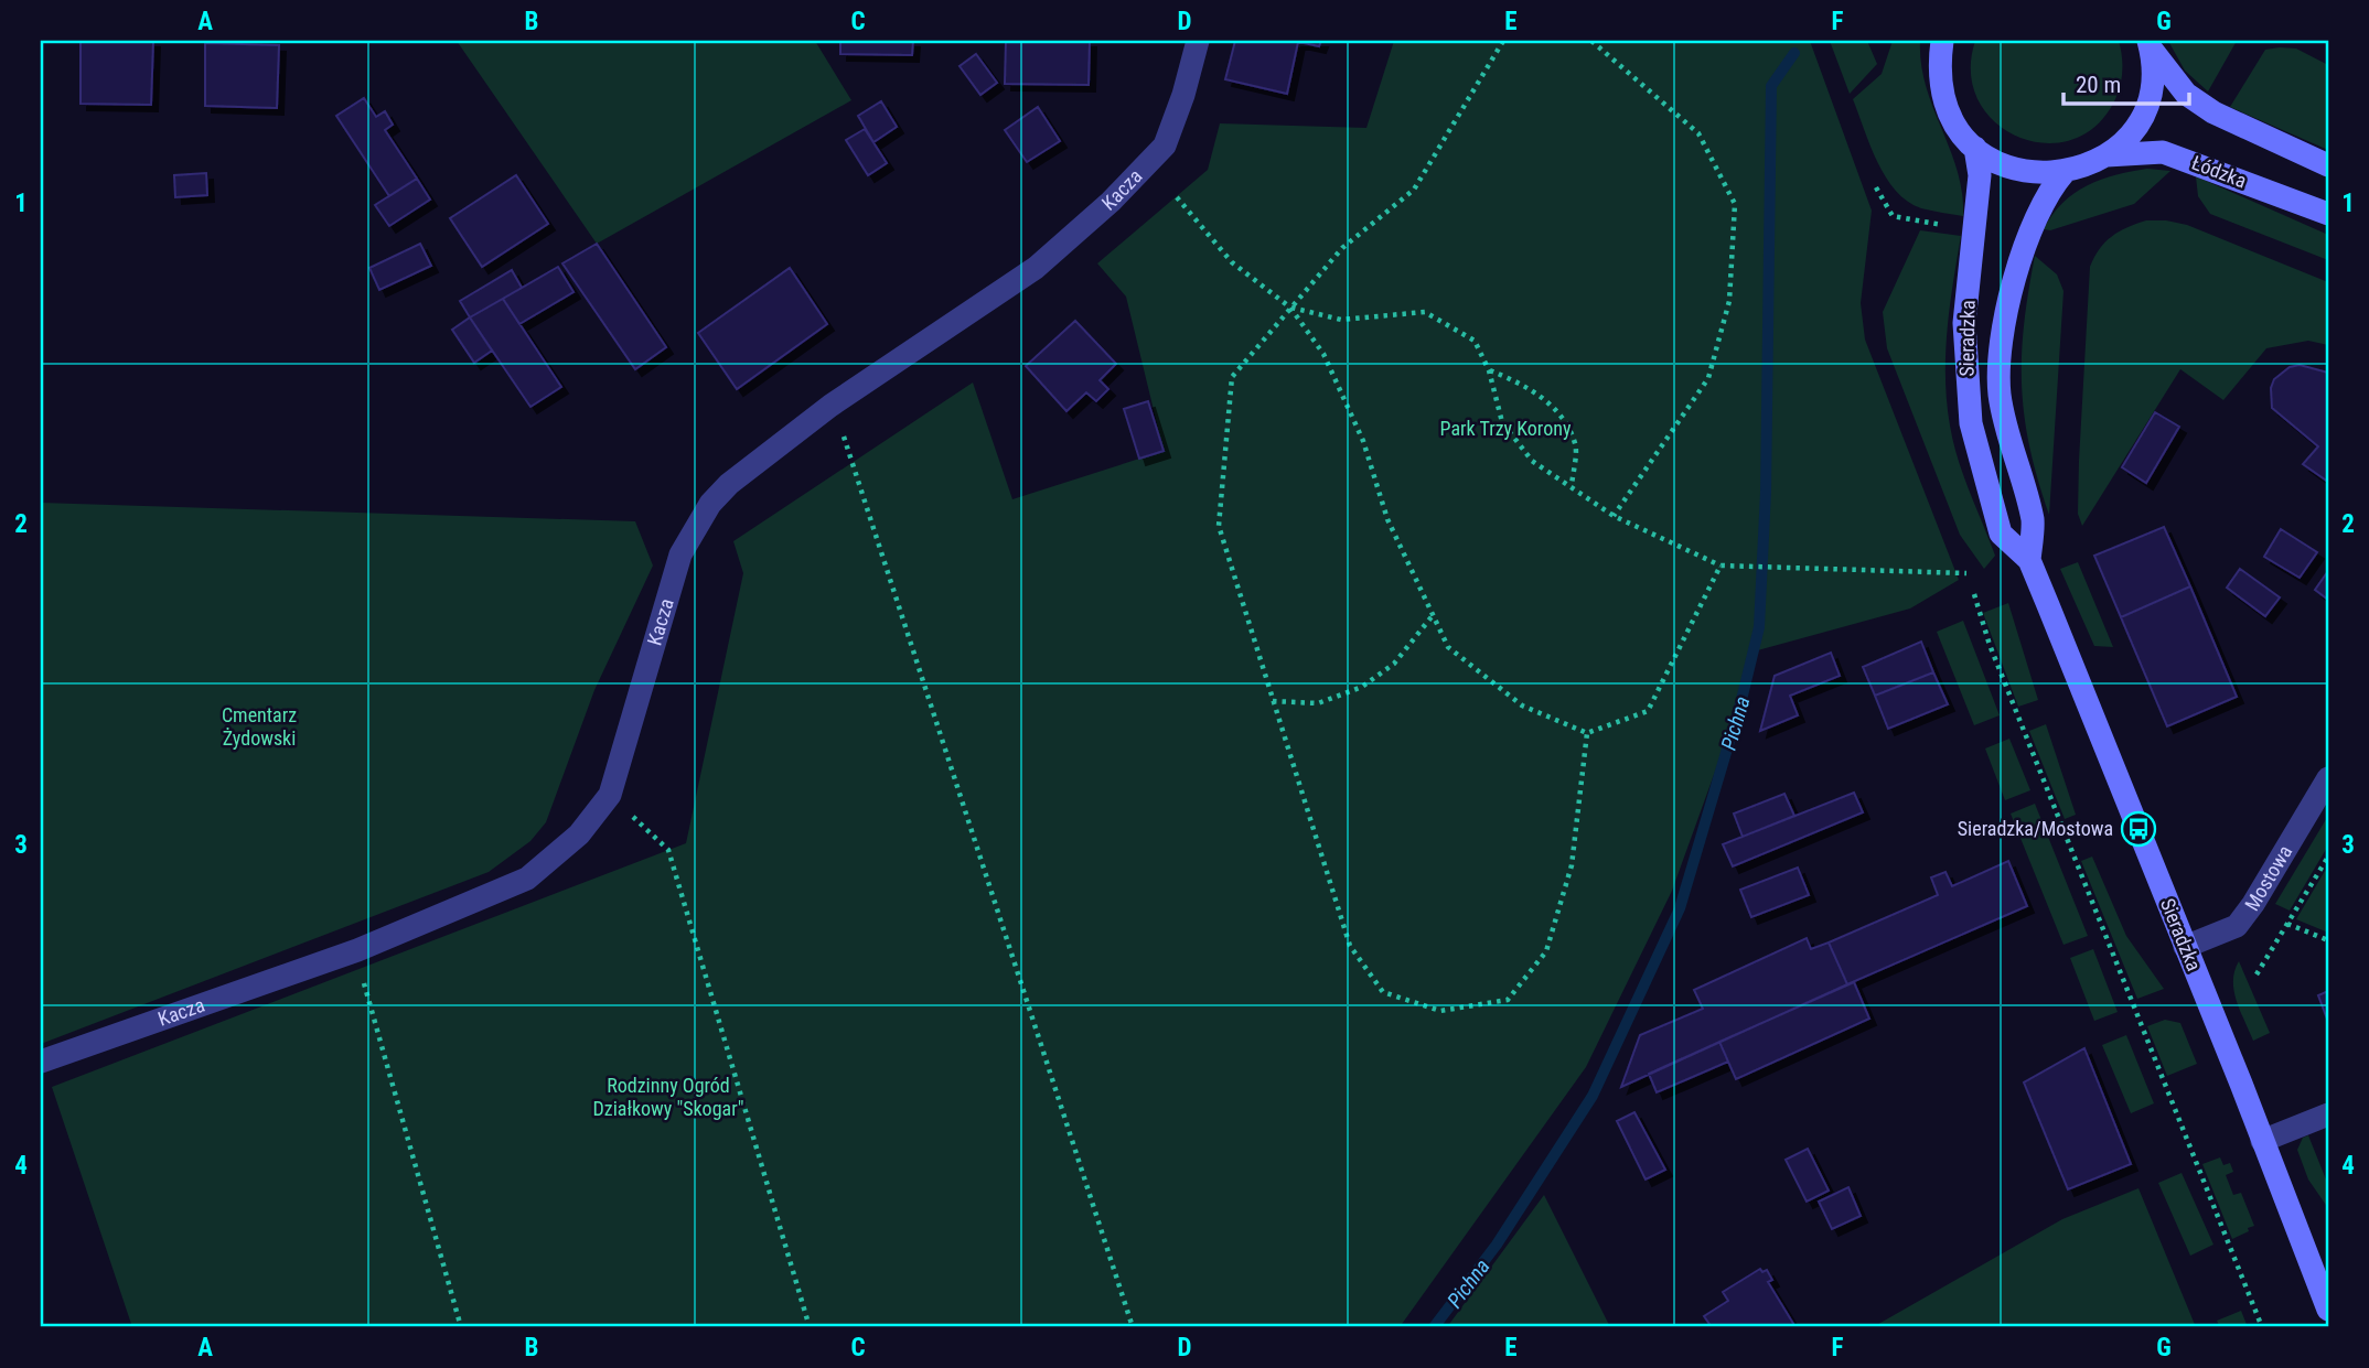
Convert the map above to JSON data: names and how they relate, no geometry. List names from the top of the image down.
{
  "streets": {
    "street": [
      "Łódzka",
      "Kacza",
      "Sieradzka",
      "Mostowa"
    ]
  },
  "crossings": [
    ["Sieradzka", "Mostowa"]
  ],
  "water": ["Pichna"],
  "parks": ["Park Trzy Korony", "Cmentarz Żydowski", "Rodzinny Ogród Działkowy \"Skogar\""],
  "places": {
    "bus stop": ["Sieradzka/Mostowa"]
  },
  "scale_bar": "20 m",
  "grid": {
    "columns": [
      "A",
      "B",
      "C",
      "D",
      "E",
      "F",
      "G"
    ],
    "rows": [
      "1",
      "2",
      "3",
      "4"
    ]
  }
}
